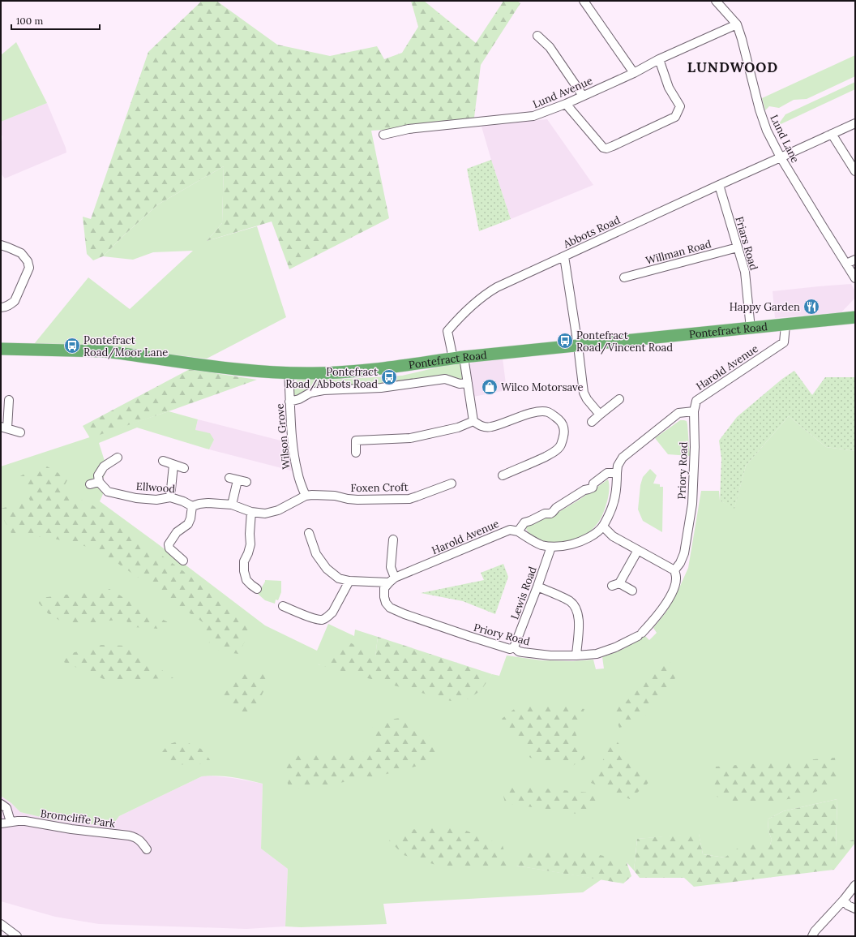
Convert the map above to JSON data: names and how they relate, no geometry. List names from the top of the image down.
{
  "streets": {
    "highway": ["Pontefract Road"],
    "street": [
      "Lund Avenue",
      "Lund Lane",
      "Abbots Road",
      "Friars Road",
      "Willman Road",
      "Harold Avenue",
      "Wilson Grove",
      "Priory Road",
      "Ellwood",
      "Foxen Croft",
      "Lewis Road",
      "Bromcliffe Park"
    ]
  },
  "crossings": [
    ["Lund Avenue", "Lund Lane"],
    ["Lund Lane", "Abbots Road"],
    ["Abbots Road", "Friars Road"],
    ["Abbots Road", "Pontefract Road"],
    ["Friars Road", "Willman Road"],
    ["Friars Road", "Pontefract Road"],
    ["Pontefract Road", "Harold Avenue"],
    ["Pontefract Road", "Wilson Grove"],
    ["Harold Avenue", "Priory Road"],
    ["Wilson Grove", "Foxen Croft"],
    ["Priory Road", "Lewis Road"]
  ],
  "districts": ["LUNDWOOD"],
  "places": {
    "restaurant": ["Happy Garden"],
    "bus stop": ["Pontefract Road/Vincent Road", "Pontefract Road/Moor Lane", "Pontefract Road/Abbots Road"],
    "shop": ["Wilco Motorsave"]
  },
  "scale_bar": "100 m"
}
